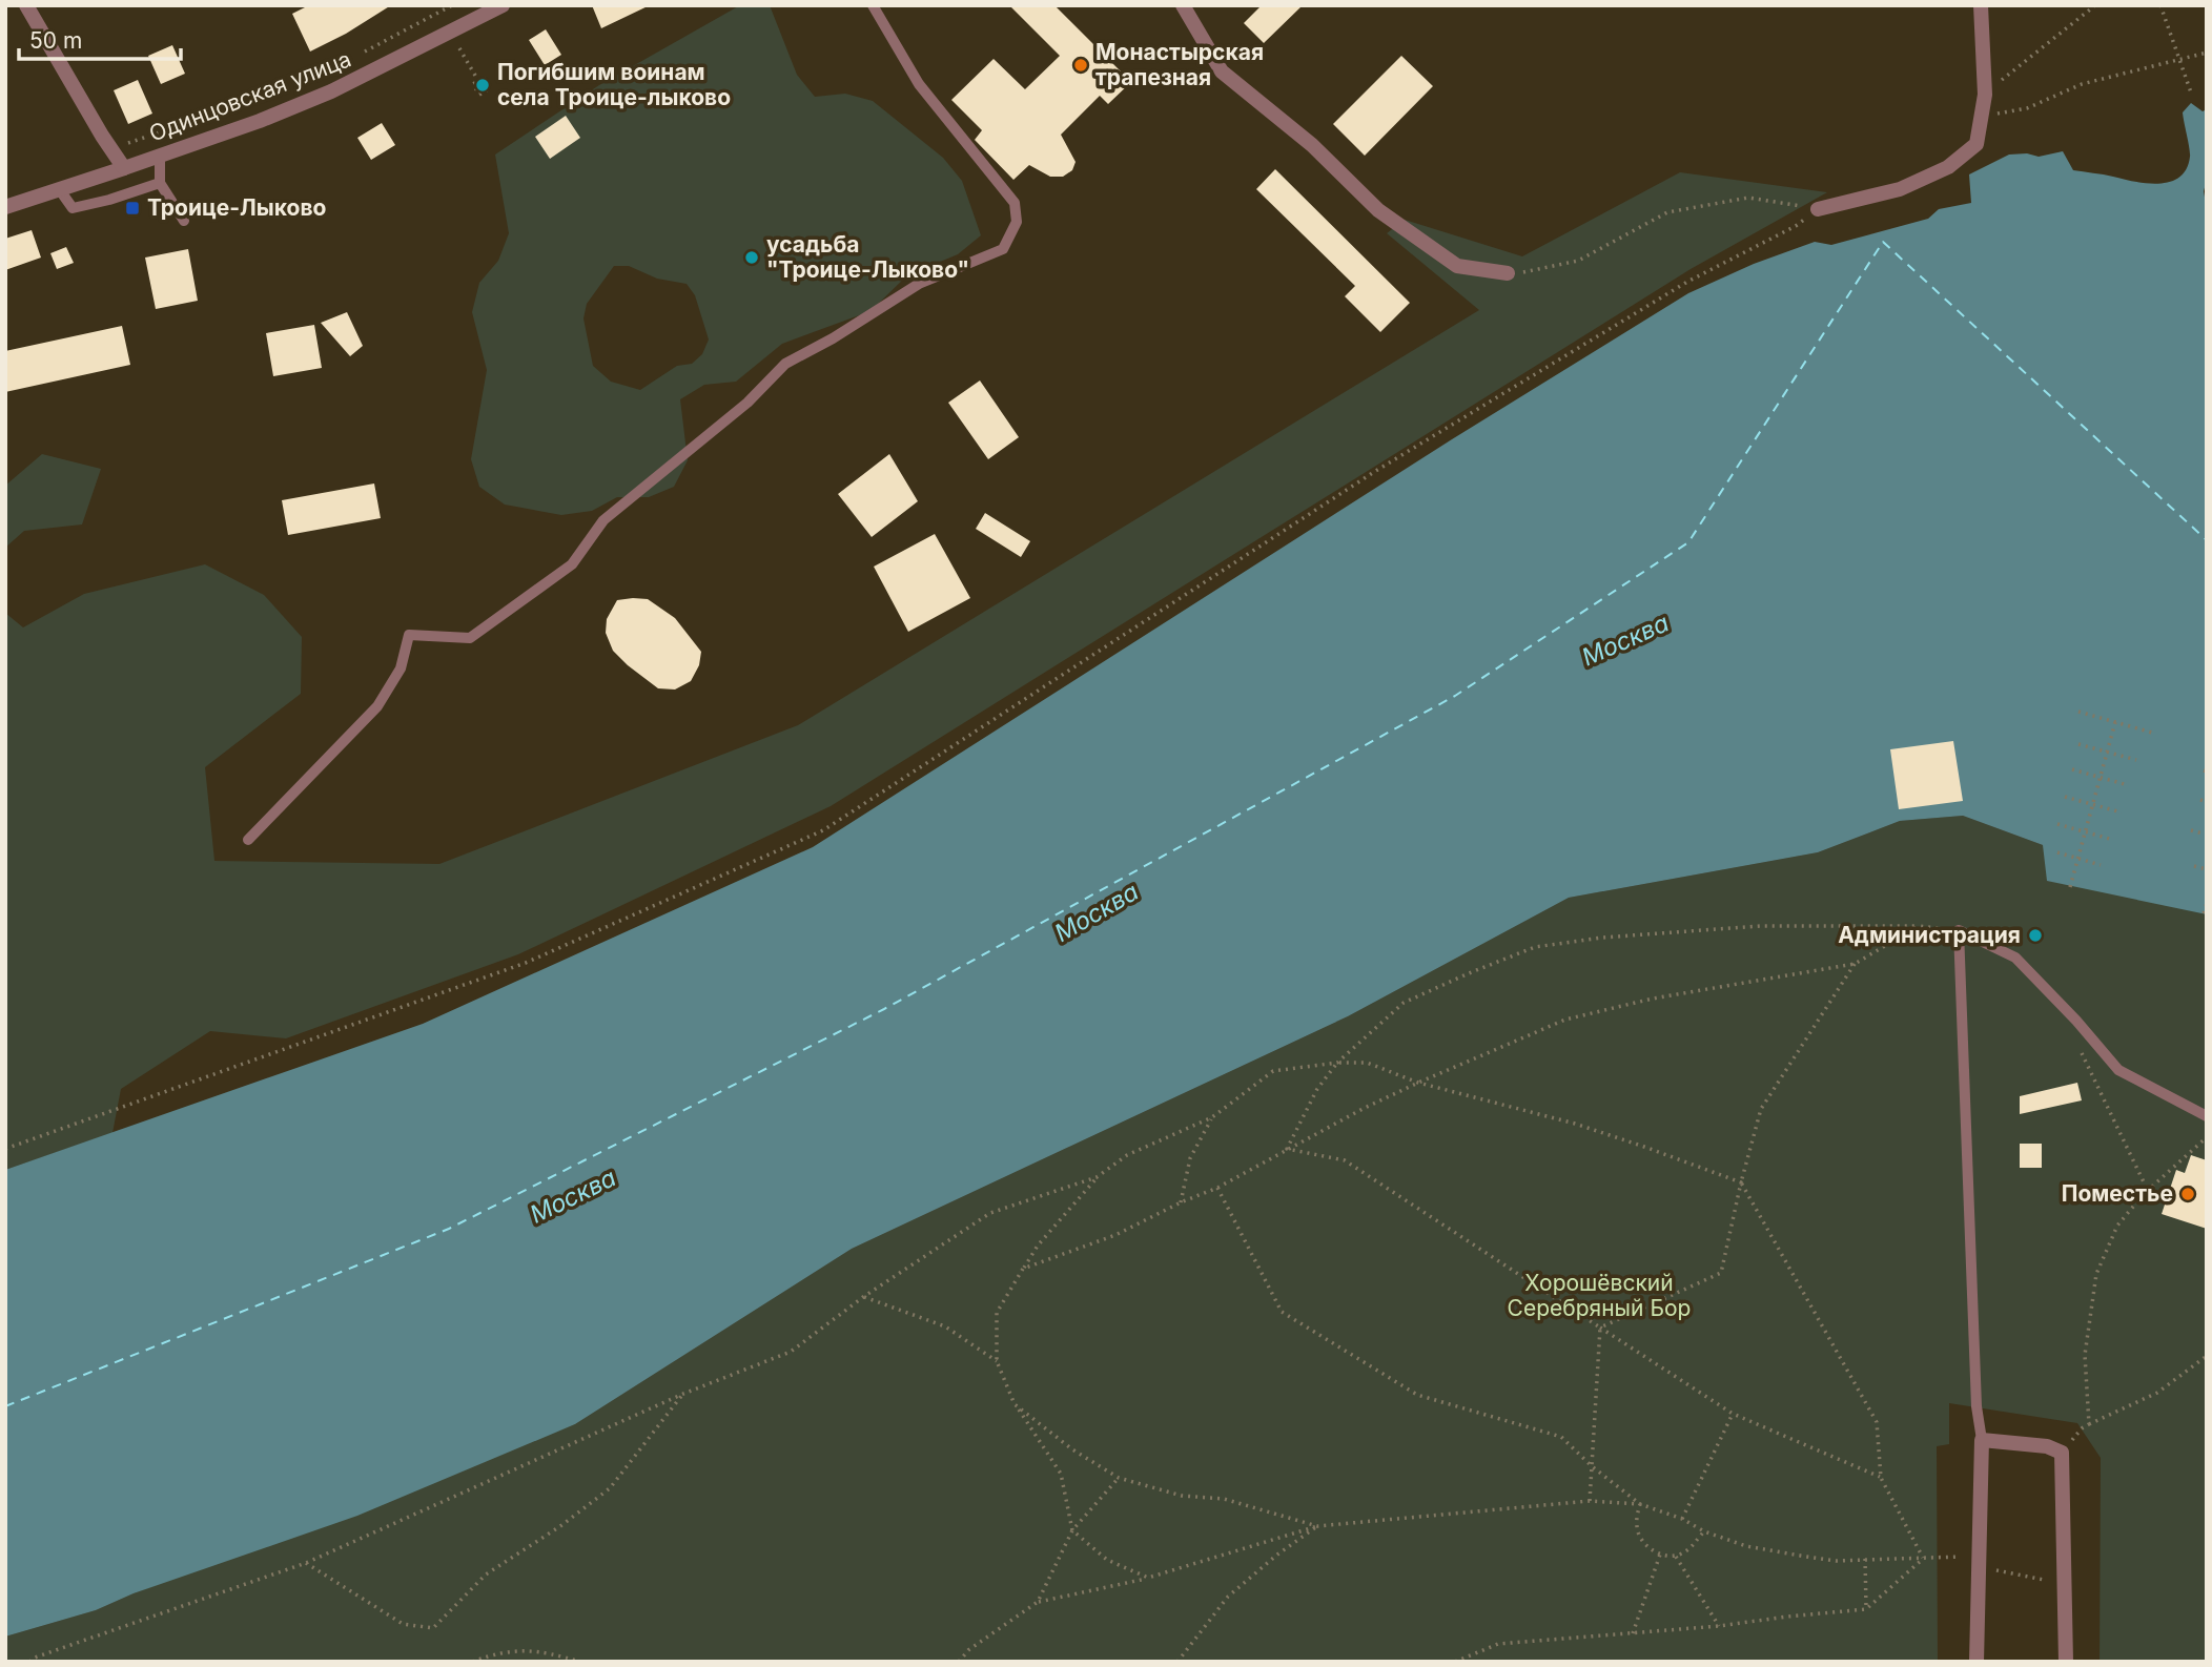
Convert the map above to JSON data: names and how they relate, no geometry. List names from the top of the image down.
{
  "streets": {
    "street": ["Одинцовская улица"]
  },
  "water": ["Москва"],
  "parks": ["Хорошёвский Серебряный Бор"],
  "places": {
    "other": [
      "Монастырская трапезная",
      "Погибшим воинам села Троице-лыково",
      "усадьба \"Троице-Лыково\"",
      "Администрация",
      "Поместье"
    ],
    "transit": ["Троице-Лыково"]
  },
  "scale_bar": "50 m"
}
